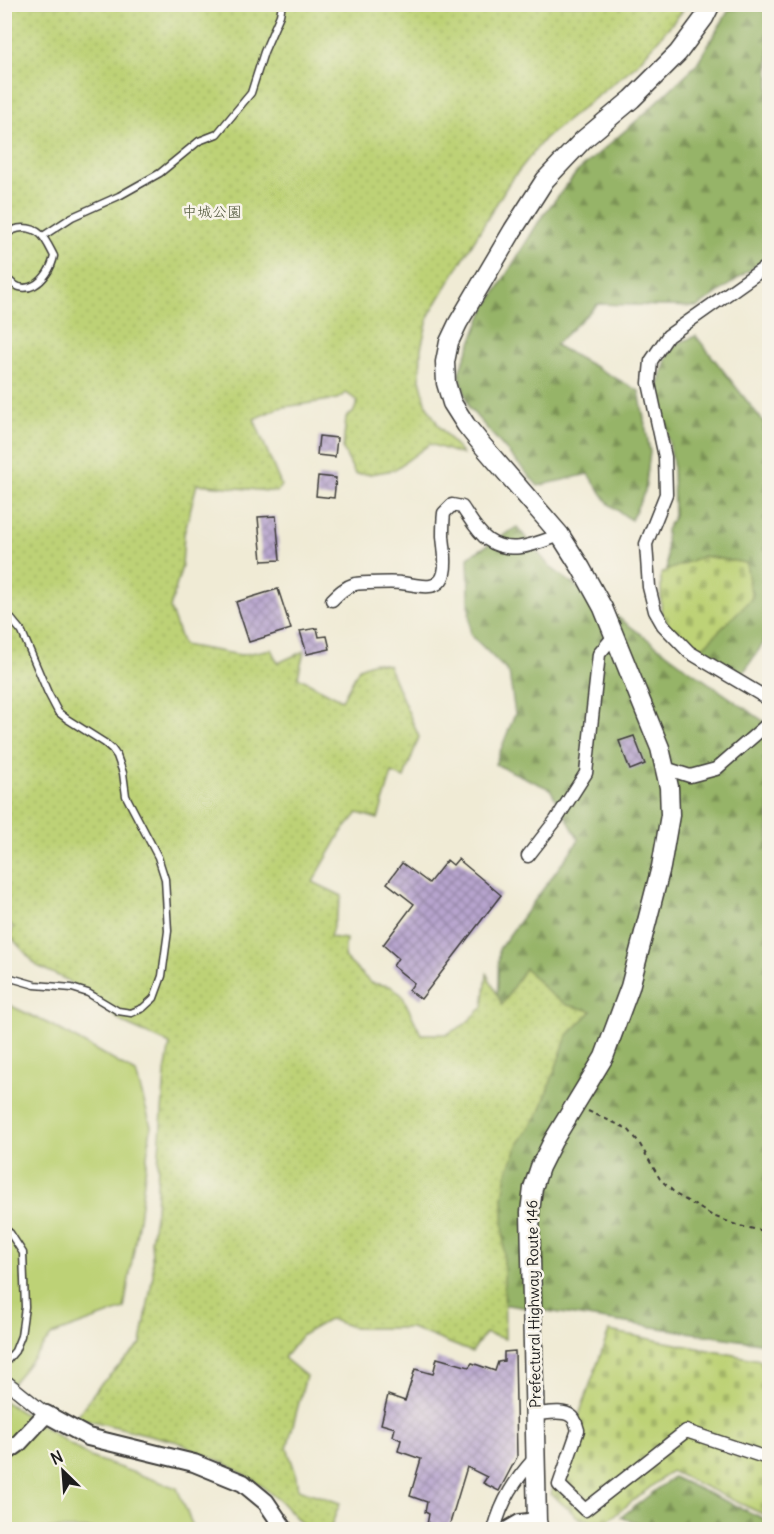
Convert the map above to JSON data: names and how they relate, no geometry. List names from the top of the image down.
{
  "streets": {
    "main road": ["Prefectural Highway Route 146"]
  },
  "parks": ["中城公園"],
  "north": "top left"
}
